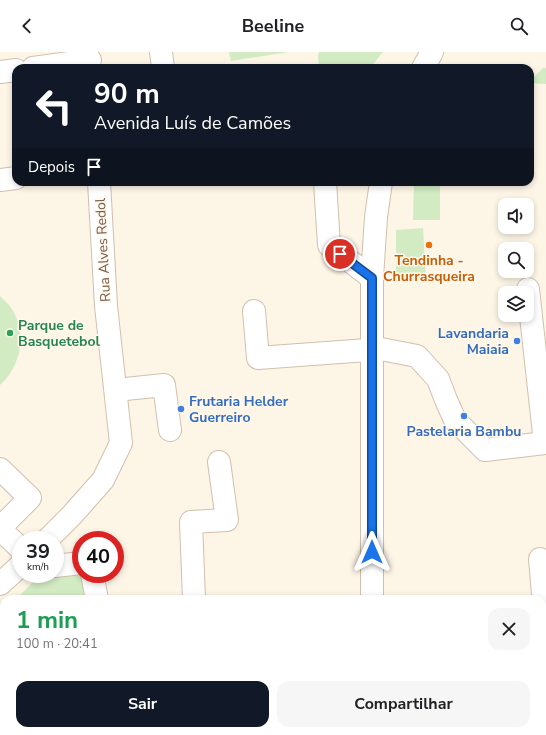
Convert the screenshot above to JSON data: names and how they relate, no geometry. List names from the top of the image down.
{
  "streets": {
    "street": ["Rua Alves Redol"]
  },
  "places": [
    "Tendinha - Churrasqueira",
    "Parque de Basquetebol",
    "Lavandaria Maiaia",
    "Frutaria Helder Guerreiro",
    "Pastelaria Bambu"
  ],
  "page": {
    "header": "Beeline",
    "turn": ["90 m", "Avenida Luís de Camões"],
    "then": "Depois",
    "speed": "39 km/h",
    "limit": "40",
    "heading": ["1 min", "100 m · 20:41"],
    "buttons": ["Sair", "Compartilhar"]
  }
}
